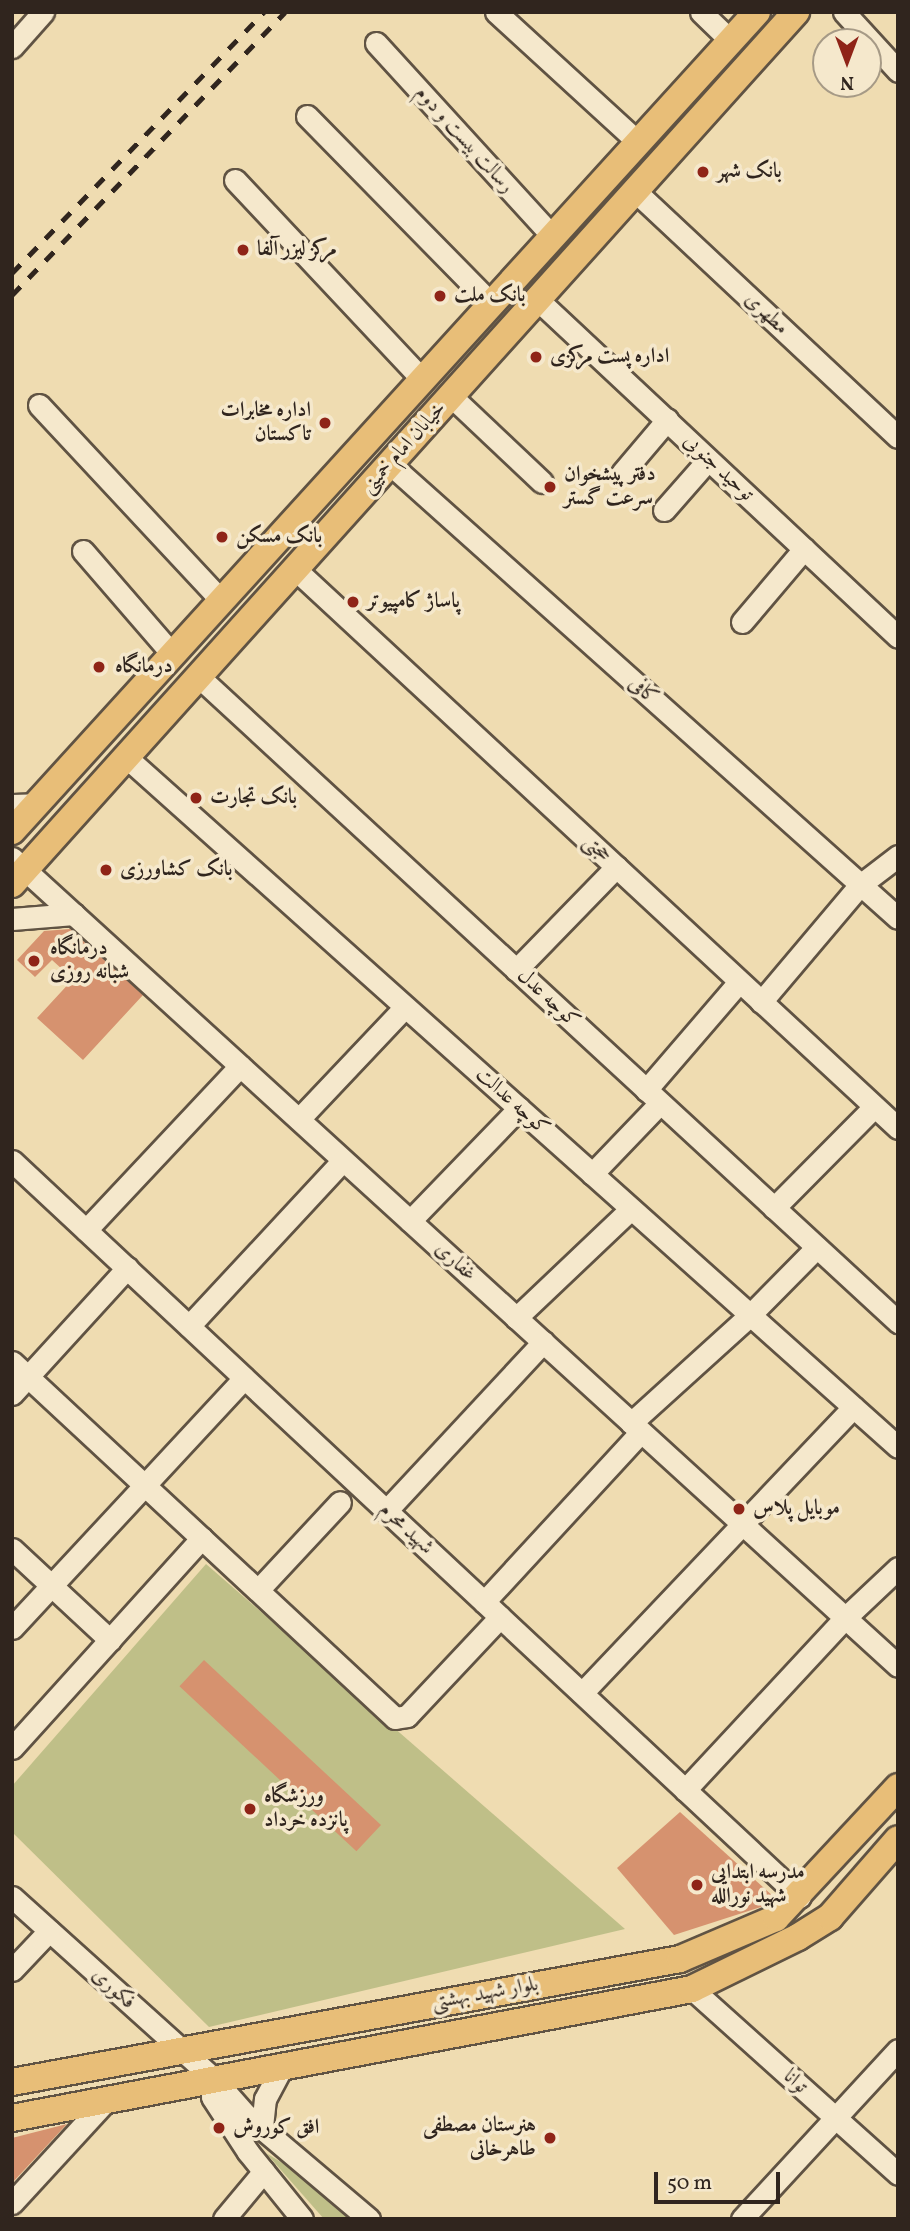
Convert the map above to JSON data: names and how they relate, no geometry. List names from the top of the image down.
{
  "streets": {
    "main road": ["خیابان امام خمینی", "بلوار شهید بهشتی"],
    "street": [
      "رسالت بیست و دوم",
      "مطهری",
      "توحید جنوبی",
      "کافی",
      "حجتی",
      "کوچه عدل",
      "کوچه عدالت",
      "غفاری",
      "شهید محرم",
      "فکوری",
      "توانا"
    ]
  },
  "crossings": [
    ["رسالت بیست و دوم", "خیابان امام خمینی"],
    ["مطهری", "خیابان امام خمینی"],
    ["خیابان امام خمینی", "توحید جنوبی"],
    ["خیابان امام خمینی", "کافی"],
    ["خیابان امام خمینی", "حجتی"],
    ["خیابان امام خمینی", "کوچه عدل"],
    ["خیابان امام خمینی", "کوچه عدالت"],
    ["خیابان امام خمینی", "غفاری"],
    ["شهید محرم", "بلوار شهید بهشتی"],
    ["فکوری", "بلوار شهید بهشتی"],
    ["بلوار شهید بهشتی", "توانا"]
  ],
  "places": [
    "بانک شهر",
    "مرکز لیزر آلفا",
    "بانک ملت",
    "اداره پست مرکزی",
    "اداره مخابرات تاکستان",
    "دفتر پیشخوان سرعت گستر",
    "بانک مسکن",
    "پاساژ کامپیوتر",
    "درمانگاه",
    "بانک تجارت",
    "بانک کشاورزی",
    "درمانگاه شبانه روزی",
    "موبایل پلاس",
    "ورزشگاه پانزده خرداد",
    "مدرسه ابتدایی شهید نورالله",
    "افق کوروش",
    "هنرستان مصطفی طاهرخانی"
  ],
  "scale_bar": "50 m",
  "north": "bottom"
}
